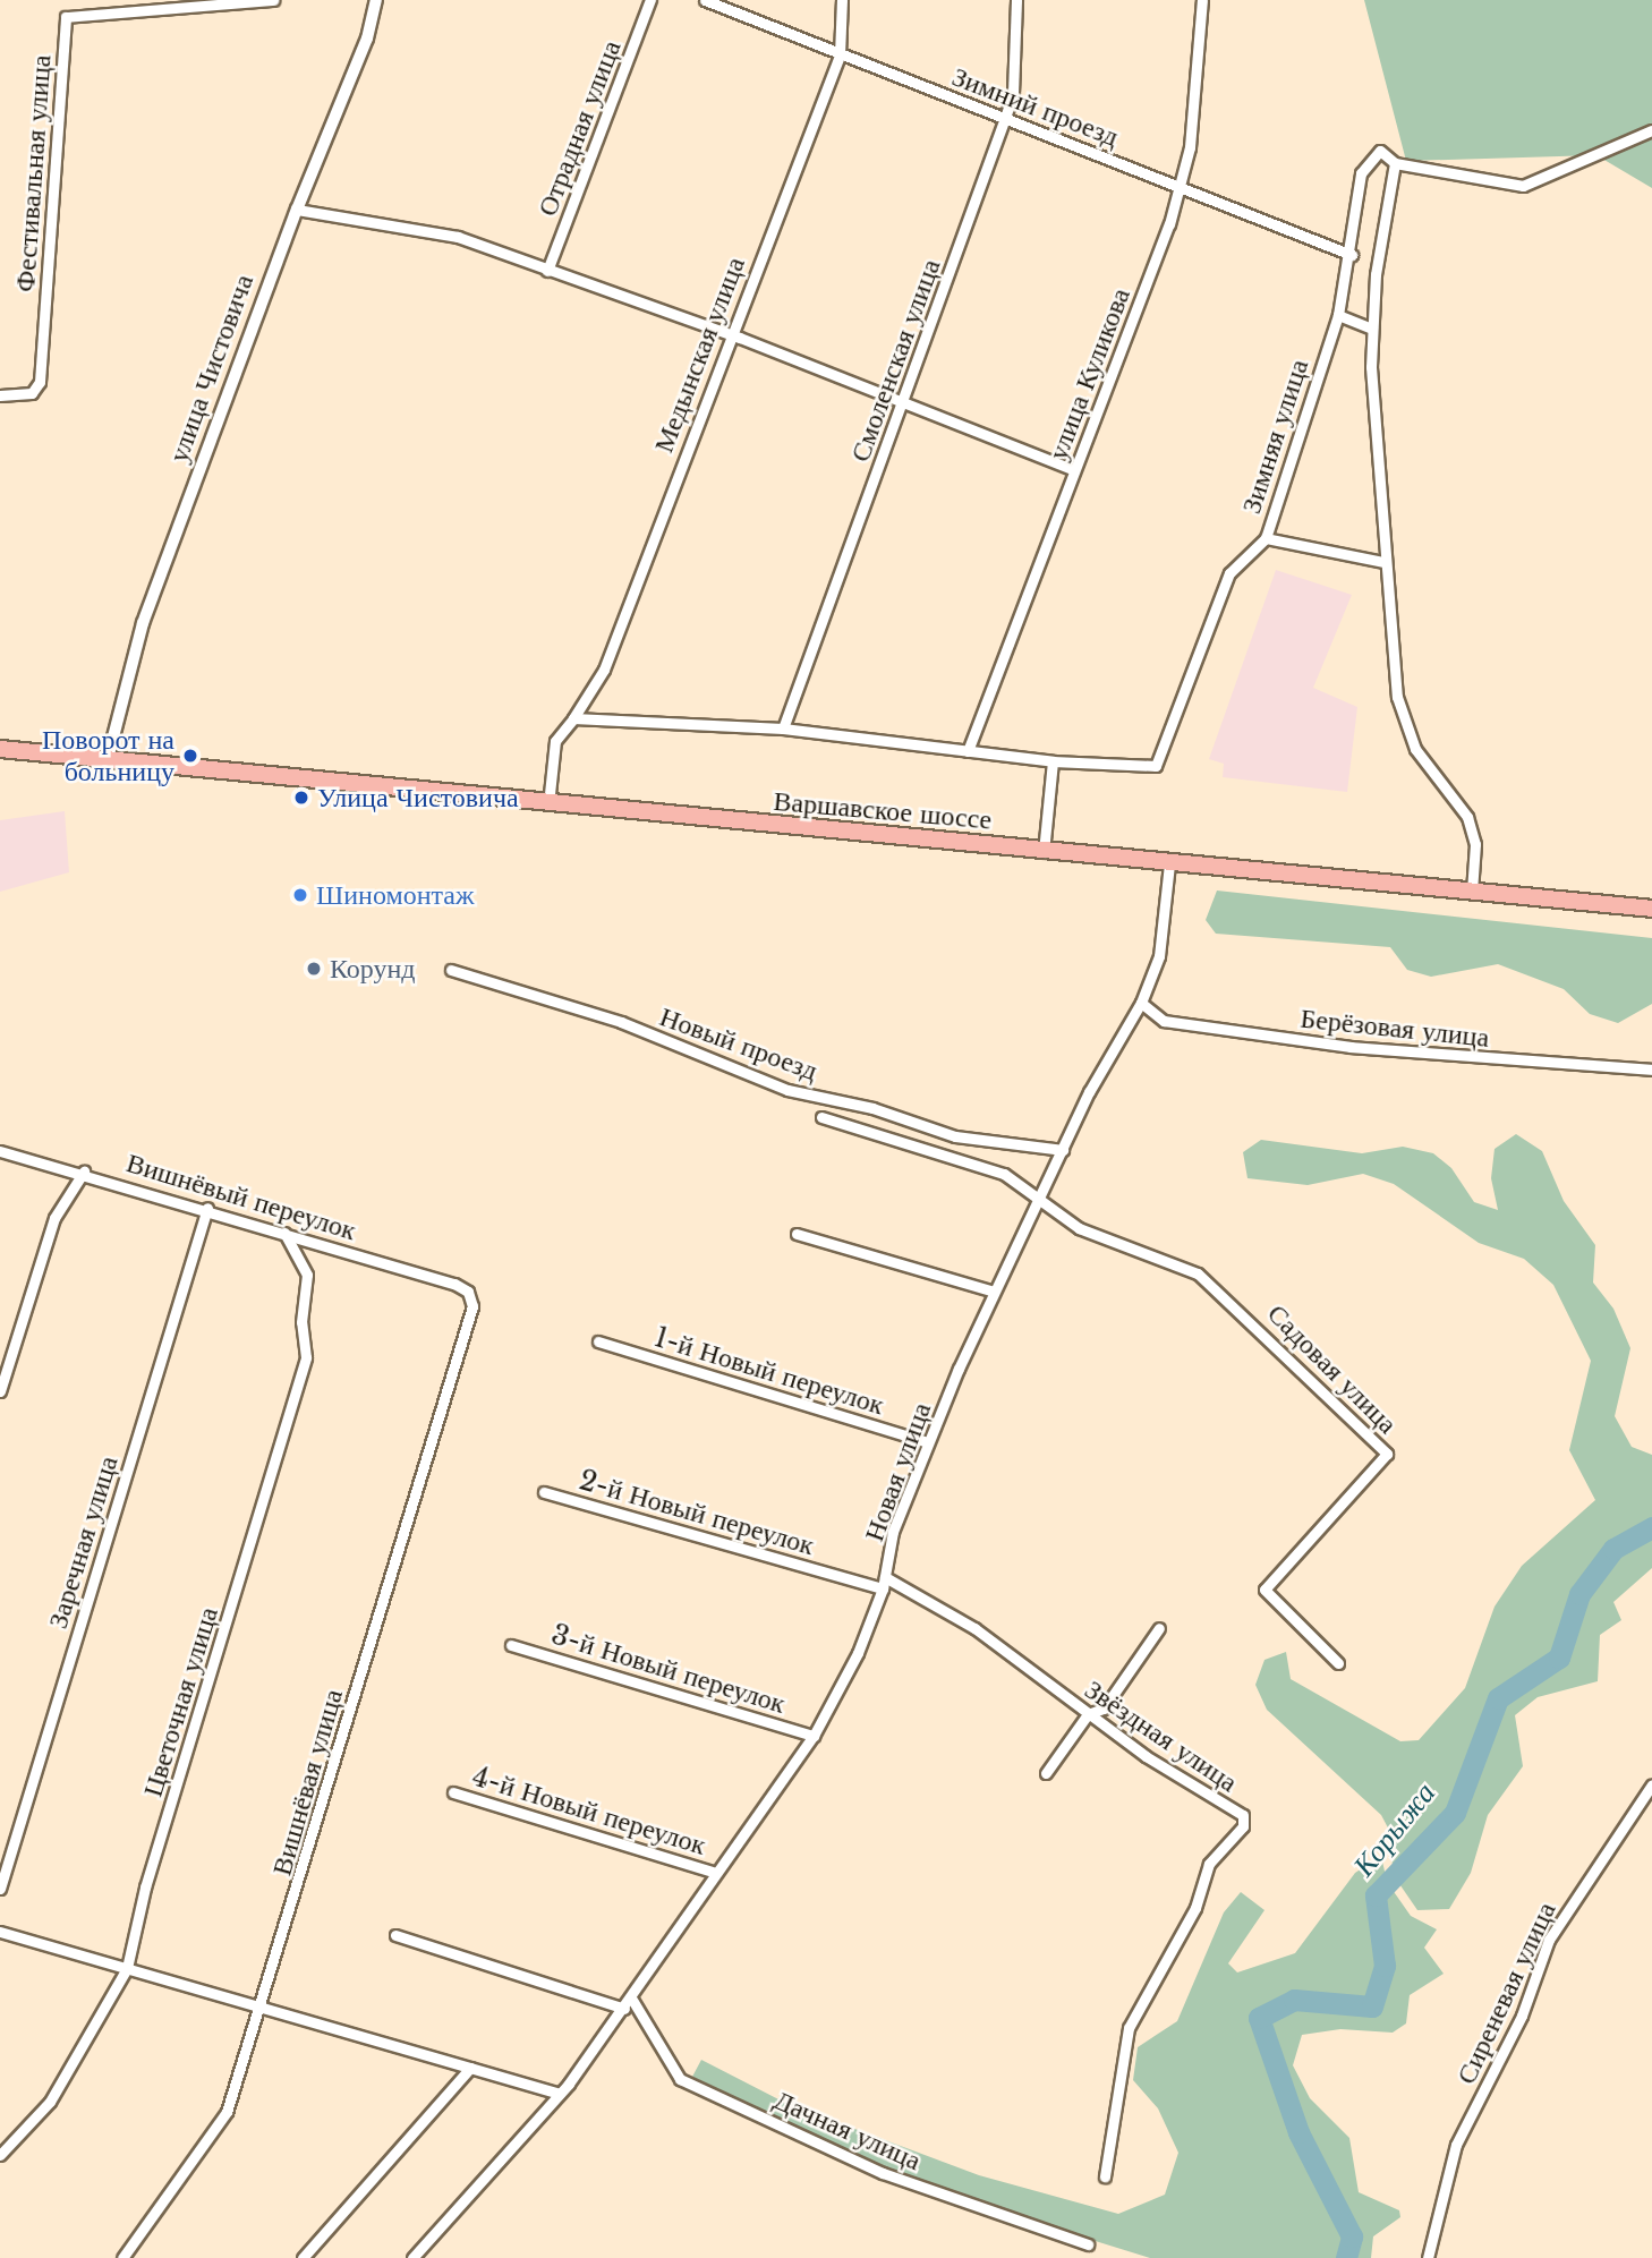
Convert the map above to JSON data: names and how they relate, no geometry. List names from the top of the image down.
{
  "streets": {
    "main road": ["Варшавское шоссе"],
    "street": [
      "Зимний проезд",
      "Отрадная улица",
      "Фестивальная улица",
      "Медынская улица",
      "Смоленская улица",
      "улица Чистовича",
      "улица Куликова",
      "Зимняя улица",
      "Берёзовая улица",
      "Новый проезд",
      "Вишнёвый переулок",
      "Садовая улица",
      "1-й Новый переулок",
      "Новая улица",
      "2-й Новый переулок",
      "Заречная улица",
      "3-й Новый переулок",
      "Цветочная улица",
      "Звёздная улица",
      "Вишнёвая улица",
      "4-й Новый переулок",
      "Сиреневая улица",
      "Дачная улица"
    ]
  },
  "crossings": [
    ["Зимний проезд", "Медынская улица"],
    ["Зимний проезд", "Смоленская улица"],
    ["Зимний проезд", "улица Куликова"],
    ["Зимний проезд", "Зимняя улица"],
    ["Медынская улица", "Варшавское шоссе"],
    ["улица Чистовича", "Варшавское шоссе"],
    ["Варшавское шоссе", "Новая улица"],
    ["Берёзовая улица", "Новая улица"],
    ["Новый проезд", "Новая улица"],
    ["Вишнёвый переулок", "Заречная улица"],
    ["Вишнёвый переулок", "Цветочная улица"],
    ["Вишнёвый переулок", "Вишнёвая улица"],
    ["Садовая улица", "Новая улица"],
    ["1-й Новый переулок", "Новая улица"],
    ["Новая улица", "2-й Новый переулок"],
    ["Новая улица", "3-й Новый переулок"],
    ["Новая улица", "Звёздная улица"],
    ["Новая улица", "4-й Новый переулок"],
    ["Новая улица", "Дачная улица"]
  ],
  "water": ["Корыжа"],
  "places": [
    "Поворот на больницу",
    "Улица Чистовича",
    "Шиномонтаж",
    "Корунд"
  ]
}
